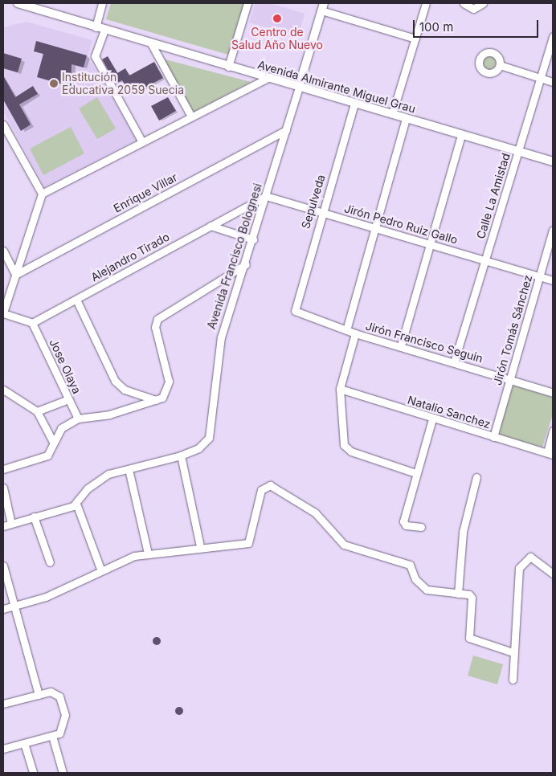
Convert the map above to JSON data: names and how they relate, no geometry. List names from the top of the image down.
{
  "streets": {
    "street": [
      "Avenida Almirante Miguel Grau",
      "Enrique Villar",
      "Calle La Amistad",
      "Sepulveda",
      "Jirón Pedro Ruiz Gallo",
      "Avenida Francisco Bolognesi",
      "Alejandro Tirado",
      "Jirón Tomás Sánchez",
      "Jirón Francisco Seguin",
      "Jose Olaya",
      "Natalio Sanchez"
    ]
  },
  "crossings": [
    ["Avenida Almirante Miguel Grau", "Calle La Amistad"],
    ["Avenida Almirante Miguel Grau", "Sepulveda"],
    ["Avenida Almirante Miguel Grau", "Avenida Francisco Bolognesi"],
    ["Enrique Villar", "Avenida Francisco Bolognesi"],
    ["Calle La Amistad", "Jirón Pedro Ruiz Gallo"],
    ["Calle La Amistad", "Jirón Francisco Seguin"],
    ["Sepulveda", "Jirón Pedro Ruiz Gallo"],
    ["Sepulveda", "Jirón Francisco Seguin"],
    ["Jirón Pedro Ruiz Gallo", "Avenida Francisco Bolognesi"],
    ["Jirón Pedro Ruiz Gallo", "Alejandro Tirado"],
    ["Jirón Pedro Ruiz Gallo", "Jirón Tomás Sánchez"],
    ["Avenida Francisco Bolognesi", "Alejandro Tirado"],
    ["Alejandro Tirado", "Jose Olaya"],
    ["Jirón Tomás Sánchez", "Jirón Francisco Seguin"],
    ["Jirón Tomás Sánchez", "Natalio Sanchez"]
  ],
  "places": ["Centro de Salud Año Nuevo", "Institución Educativa 2059 Suecia"],
  "scale_bar": "100 m"
}
